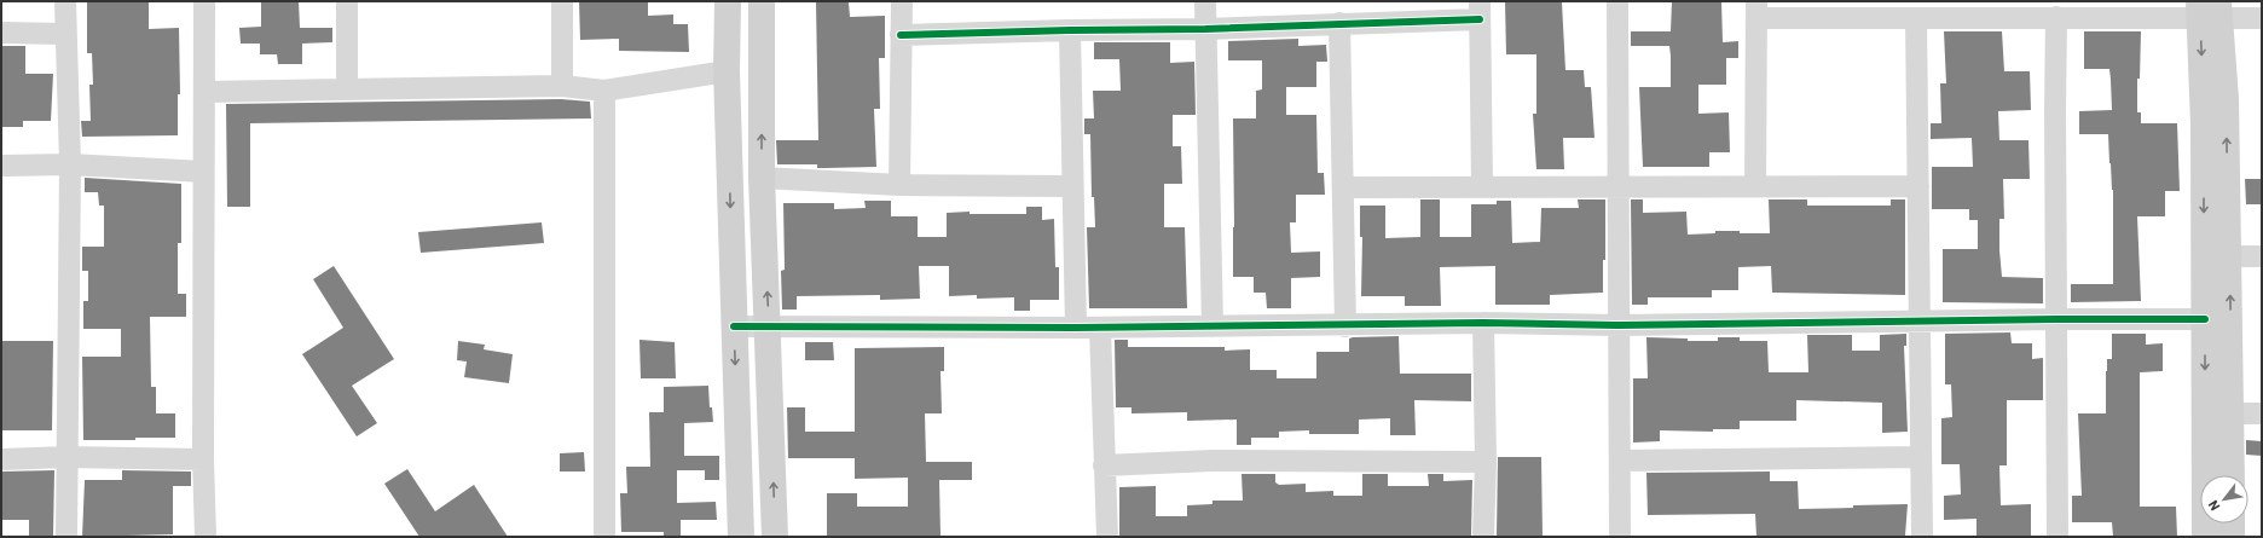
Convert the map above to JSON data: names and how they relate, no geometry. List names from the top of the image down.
{
  "north": "bottom left"
}
